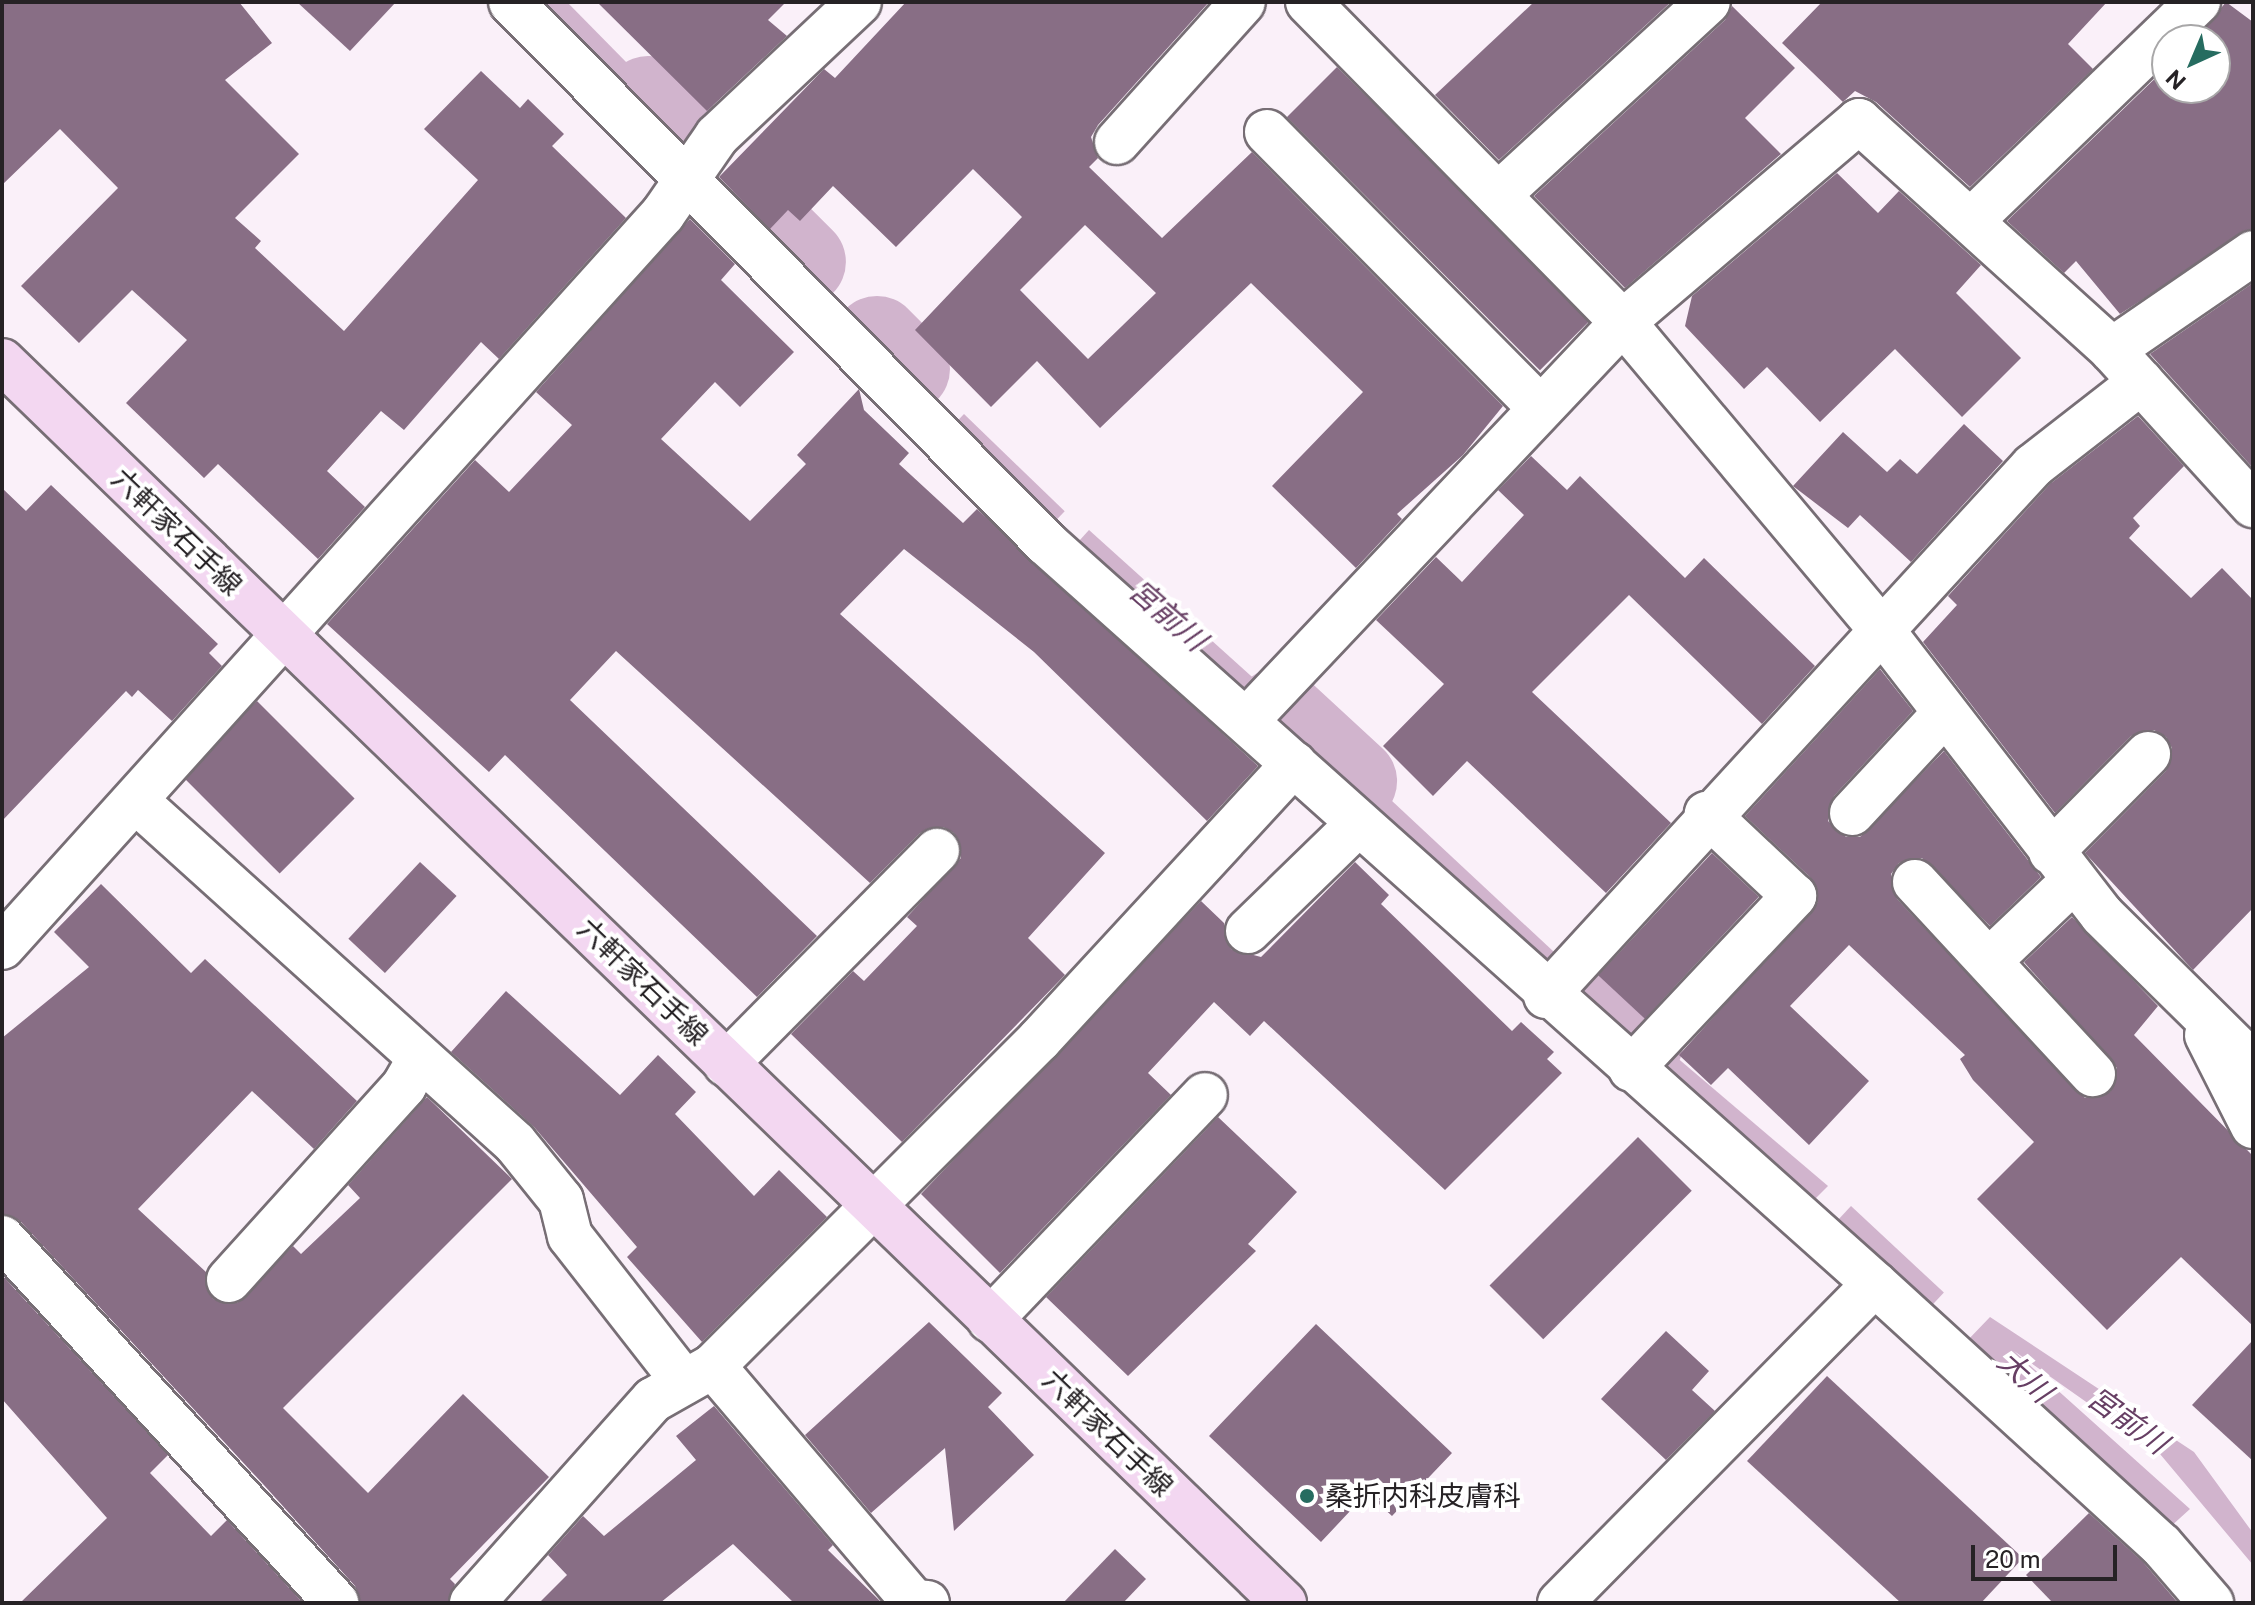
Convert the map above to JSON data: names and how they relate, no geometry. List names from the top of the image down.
{
  "streets": {
    "main road": ["六軒家石手線"]
  },
  "water": ["宮前川", "大川"],
  "places": ["桑折内科皮膚科"],
  "scale_bar": "20 m",
  "north": "bottom left"
}
